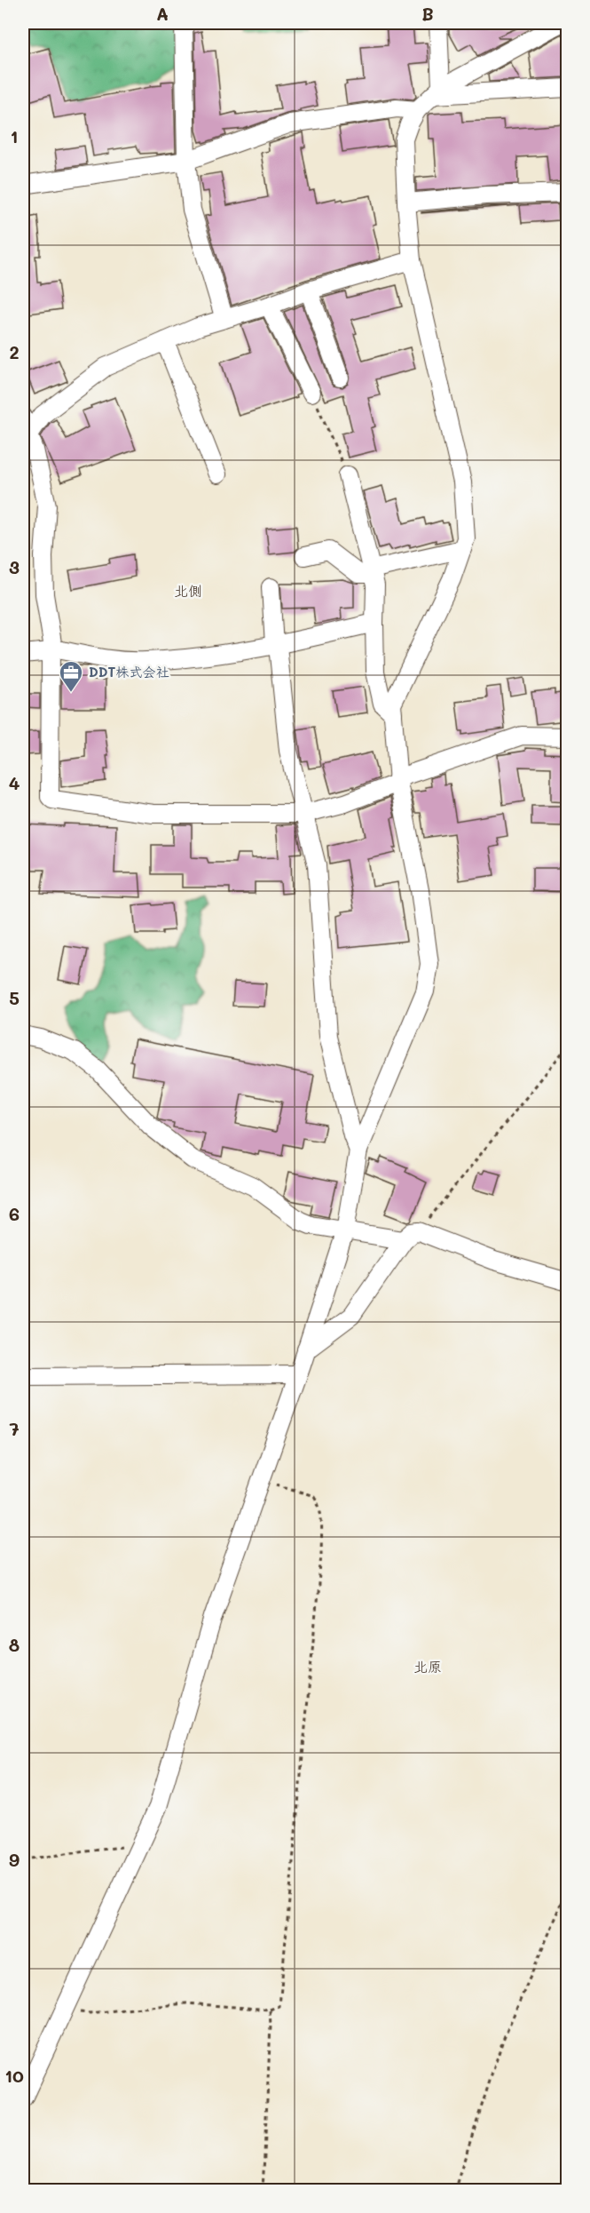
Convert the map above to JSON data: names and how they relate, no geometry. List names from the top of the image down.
{
  "districts": ["北側", "北原"],
  "places": {
    "office": ["DDT株式会社"]
  },
  "grid": {
    "columns": ["A", "B"],
    "rows": [
      "1",
      "2",
      "3",
      "4",
      "5",
      "6",
      "7",
      "8",
      "9",
      "10"
    ]
  }
}
